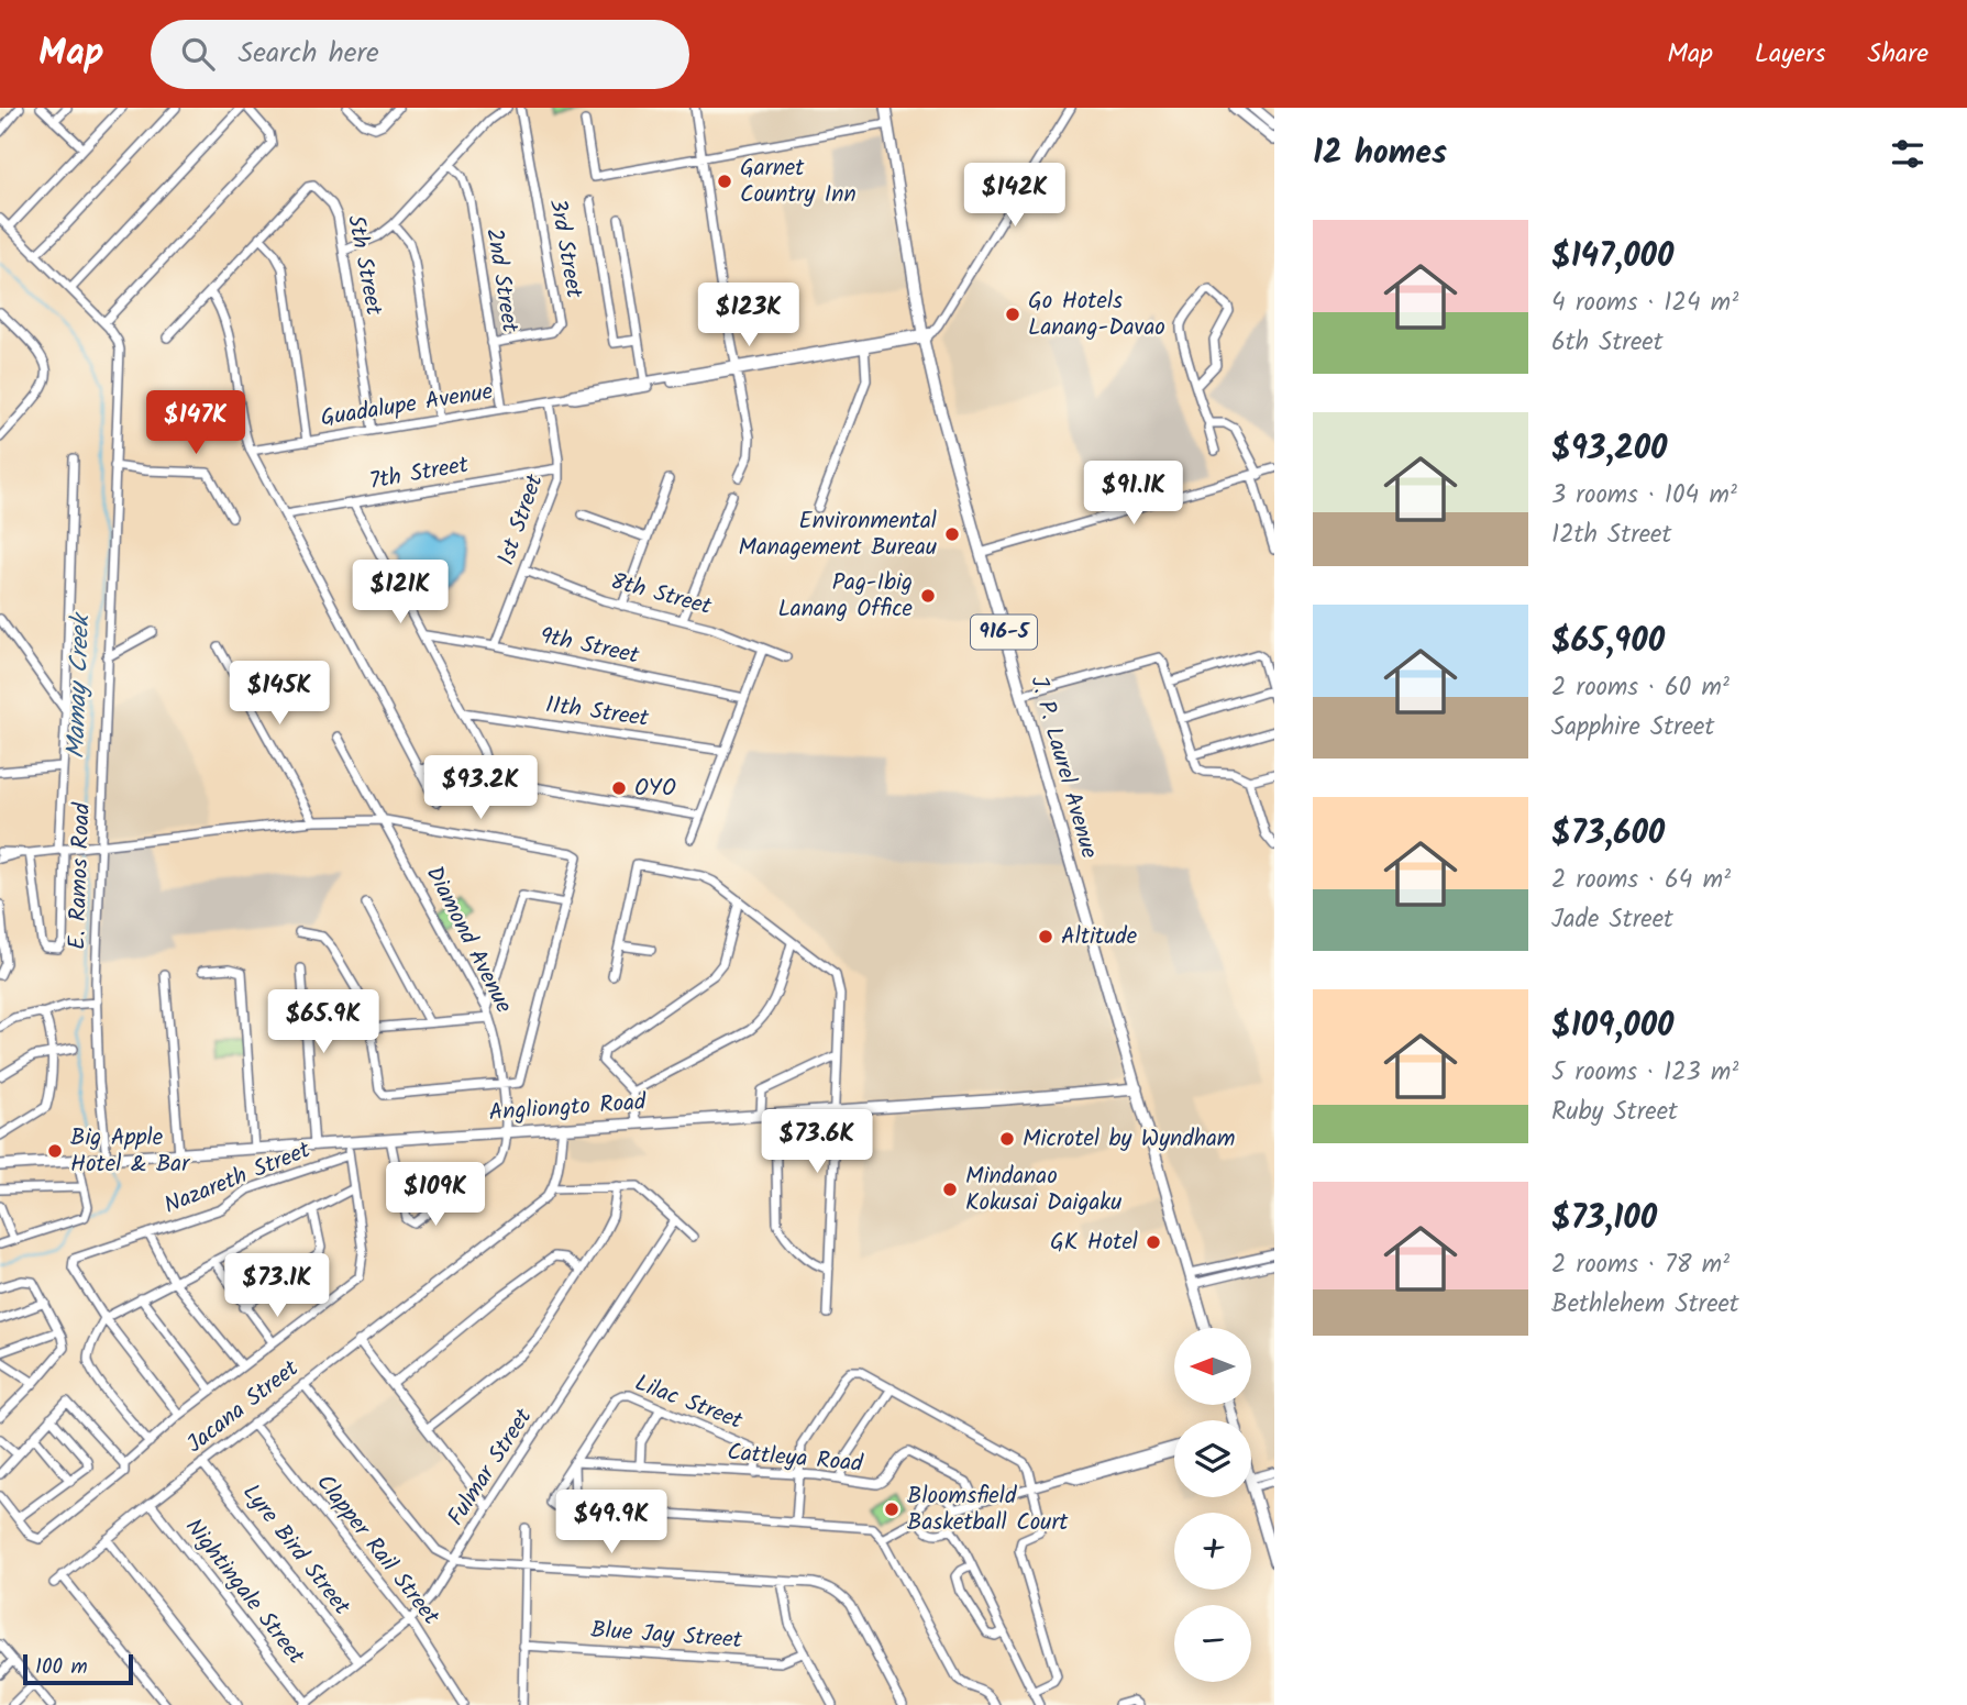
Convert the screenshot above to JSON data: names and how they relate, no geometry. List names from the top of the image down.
{
  "streets": {
    "main road": ["916-5", "J. P. Laurel Avenue", "Angliongto Road"],
    "street": [
      "3rd Street",
      "5th Street",
      "2nd Street",
      "Guadalupe Avenue",
      "7th Street",
      "1st Street",
      "8th Street",
      "9th Street",
      "11th Street",
      "E. Ramos Road",
      "Diamond Avenue",
      "Nazareth Street",
      "Lilac Street",
      "Jacana Street",
      "Cattleya Road",
      "Fulmar Street",
      "Lyre Bird Street",
      "Clapper Rail Street",
      "Nightingale Street",
      "Blue Jay Street"
    ]
  },
  "crossings": [
    ["3rd Street", "2nd Street"],
    ["5th Street", "Guadalupe Avenue"],
    ["2nd Street", "Guadalupe Avenue"],
    ["Guadalupe Avenue", "1st Street"],
    ["Guadalupe Avenue", "J. P. Laurel Avenue"],
    ["7th Street", "1st Street"],
    ["1st Street", "8th Street"],
    ["1st Street", "9th Street"],
    ["J. P. Laurel Avenue", "Angliongto Road"],
    ["E. Ramos Road", "Angliongto Road"],
    ["Diamond Avenue", "Angliongto Road"],
    ["Lilac Street", "Cattleya Road"],
    ["Jacana Street", "Lyre Bird Street"],
    ["Jacana Street", "Clapper Rail Street"],
    ["Jacana Street", "Nightingale Street"],
    ["Fulmar Street", "Lyre Bird Street"],
    ["Fulmar Street", "Clapper Rail Street"],
    ["Fulmar Street", "Nightingale Street"]
  ],
  "water": ["Mamay Creek"],
  "places": [
    "Garnet Country Inn",
    "Go Hotels Lanang-Davao",
    "Environmental Management Bureau",
    "Pag-Ibig Lanang Office",
    "OYO",
    "Altitude",
    "Microtel by Wyndham",
    "Big Apple Hotel & Bar",
    "Mindanao Kokusai Daigaku",
    "GK Hotel",
    "Bloomsfield Basketball Court"
  ],
  "scale_bar": "100 m",
  "north": "left",
  "page": {
    "header": "Map",
    "search": "Search here",
    "nav": ["Map", "Layers", "Share"],
    "heading": "12 homes",
    "price": [
      "$142K",
      "$123K",
      "$147K",
      "$91.1K",
      "$121K",
      "$145K",
      "$93.2K",
      "$65.9K",
      "$73.6K",
      "$109K",
      "$73.1K",
      "$49.9K"
    ],
    "list": [
      {
        "name": "$147,000",
        "note": "4 rooms · 124 m² · 6th Street"
      },
      {
        "name": "$93,200",
        "note": "3 rooms · 104 m² · 12th Street"
      },
      {
        "name": "$65,900",
        "note": "2 rooms · 60 m² · Sapphire Street"
      },
      {
        "name": "$73,600",
        "note": "2 rooms · 64 m² · Jade Street"
      },
      {
        "name": "$109,000",
        "note": "5 rooms · 123 m² · Ruby Street"
      },
      {
        "name": "$73,100",
        "note": "2 rooms · 78 m² · Bethlehem Street"
      }
    ],
    "map_buttons": ["+", "−"],
    "scale": "100 m"
  }
}
